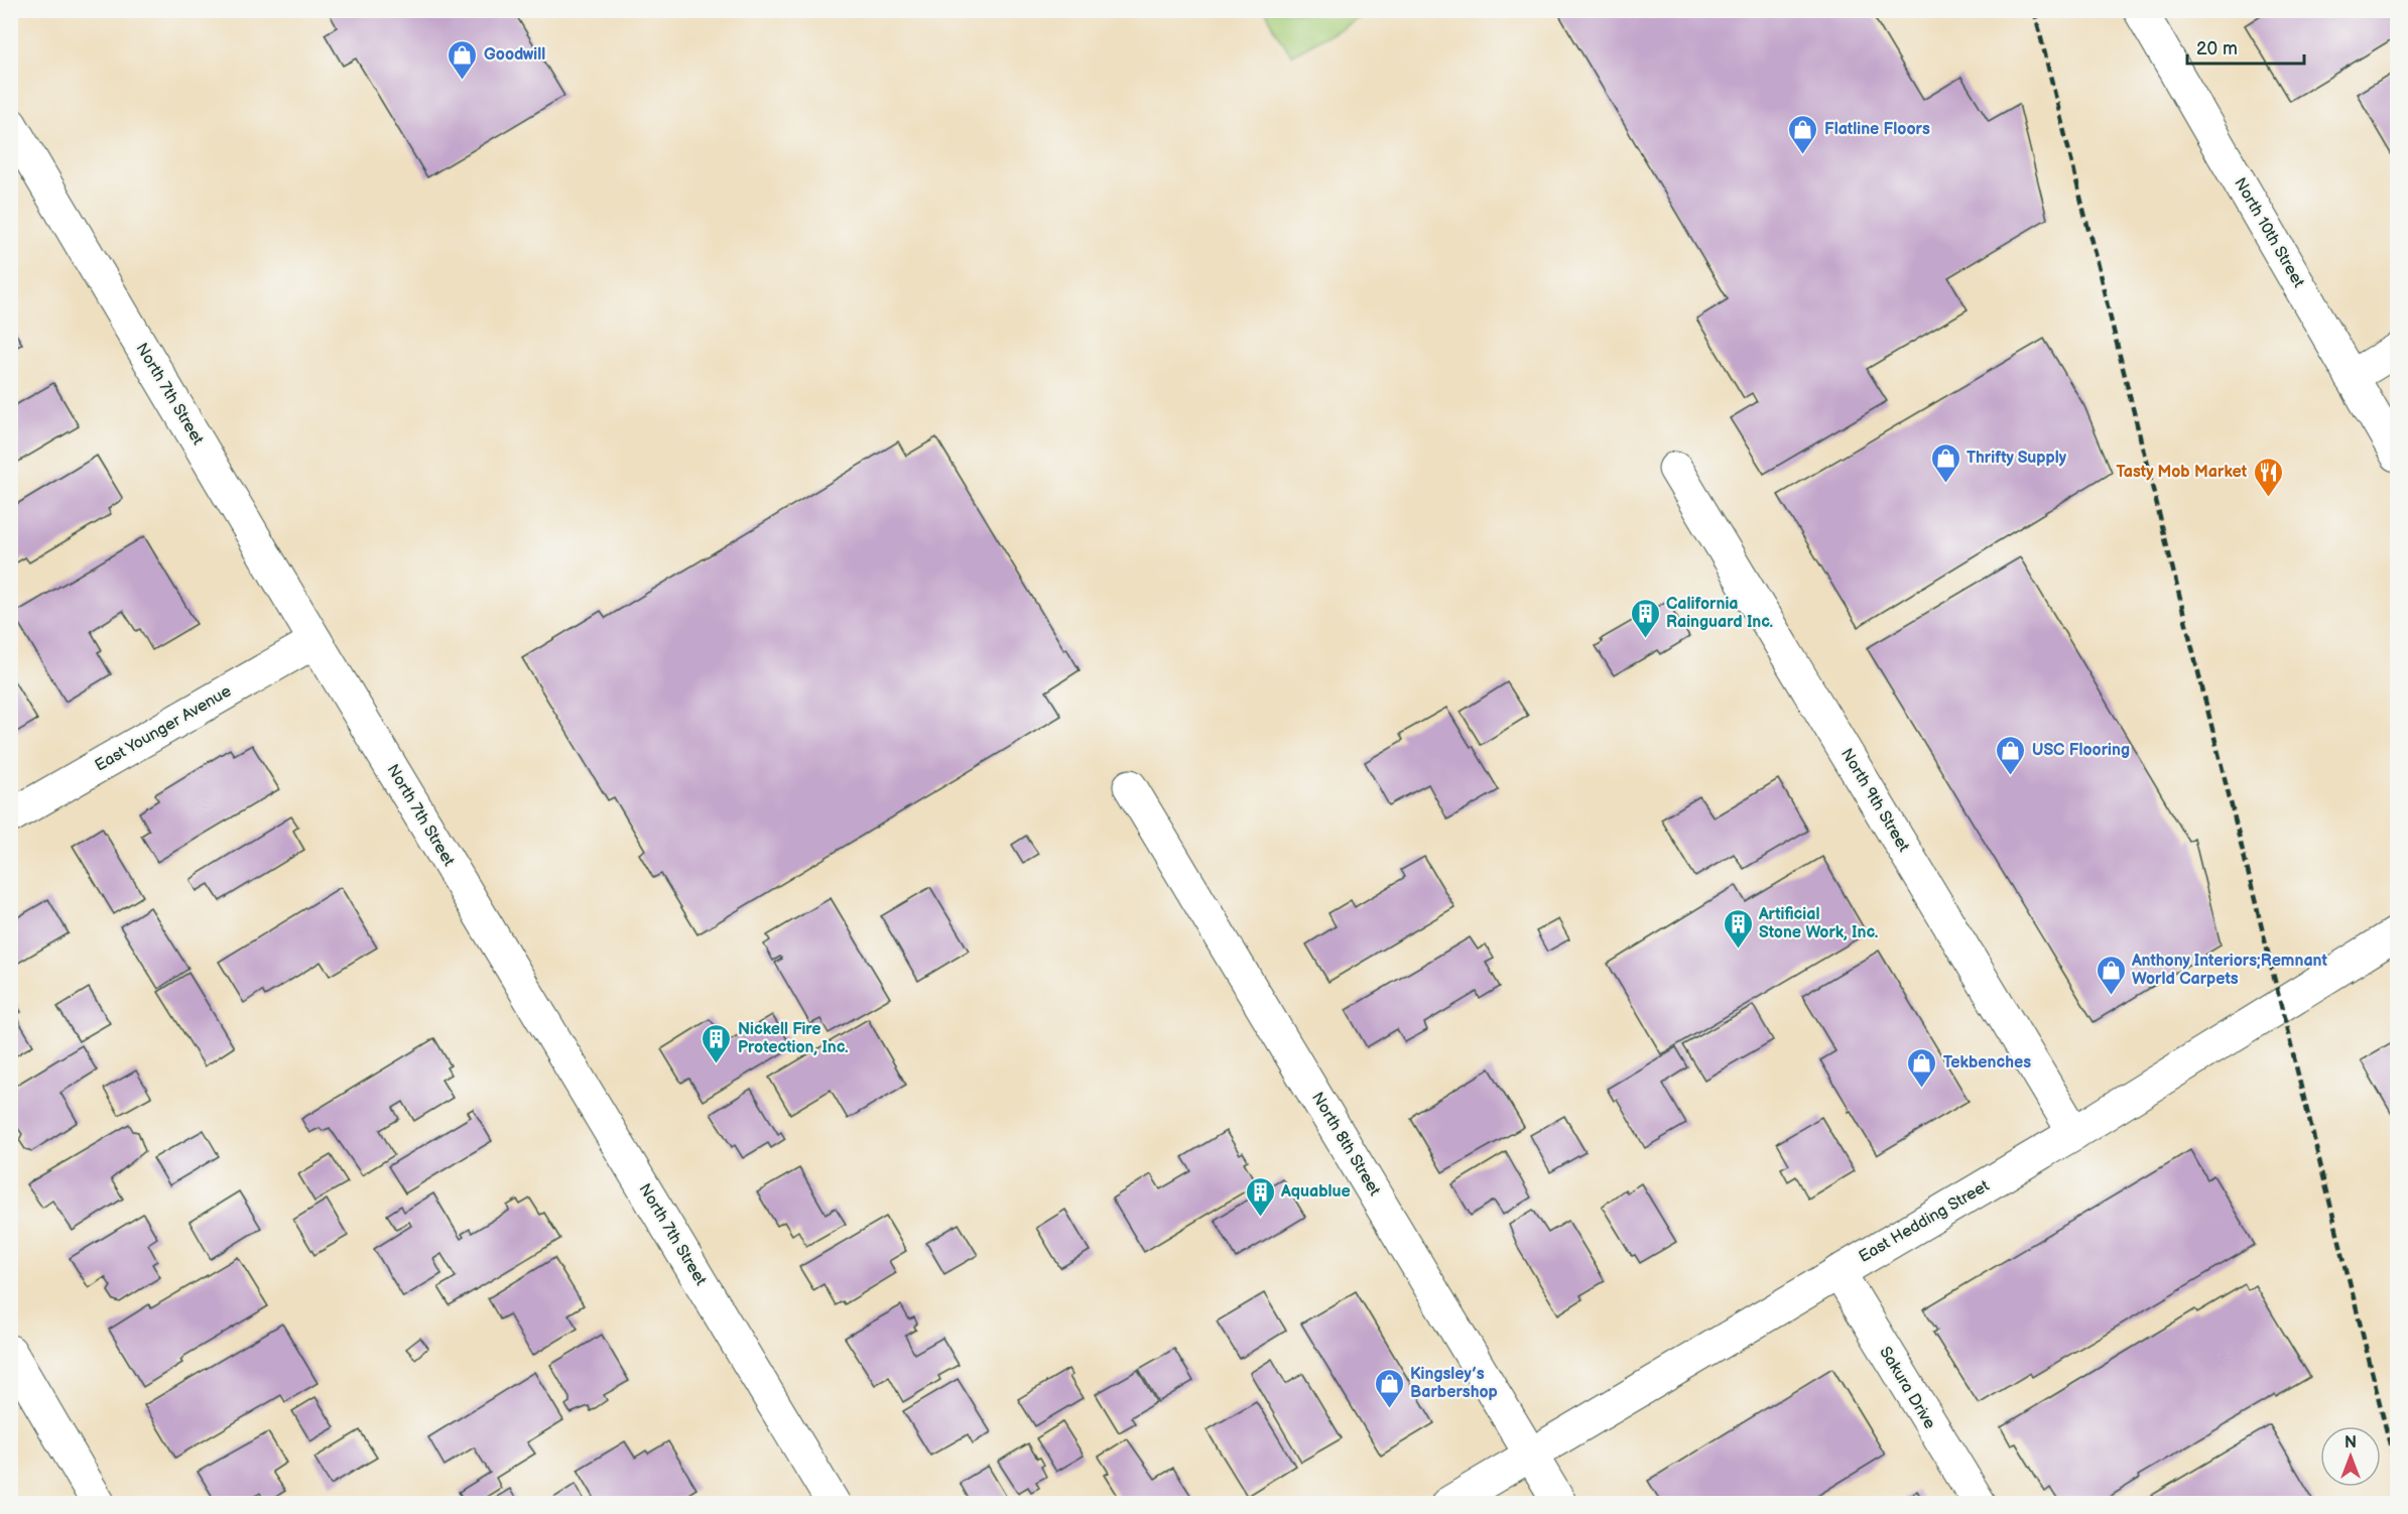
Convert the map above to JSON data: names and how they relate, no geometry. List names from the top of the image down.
{
  "streets": {
    "street": [
      "North 10th Street",
      "North 7th Street",
      "East Younger Avenue",
      "North 9th Street",
      "North 8th Street",
      "East Hedding Street",
      "Sakura Drive"
    ]
  },
  "crossings": [
    ["North 7th Street", "East Younger Avenue"],
    ["North 9th Street", "East Hedding Street"],
    ["North 8th Street", "East Hedding Street"],
    ["East Hedding Street", "Sakura Drive"]
  ],
  "places": {
    "shop": [
      "Goodwill",
      "Flatline Floors",
      "Thrifty Supply",
      "USC Flooring",
      "Anthony Interiors;Remnant World Carpets",
      "Tekbenches",
      "Kingsley’s Barbershop"
    ],
    "restaurant": ["Tasty Mob Market"],
    "building": [
      "California Rainguard Inc.",
      "Artificial Stone Work, Inc.",
      "Nickell Fire Protection, Inc.",
      "Aquablue"
    ]
  },
  "scale_bar": "20 m",
  "north": "top"
}
